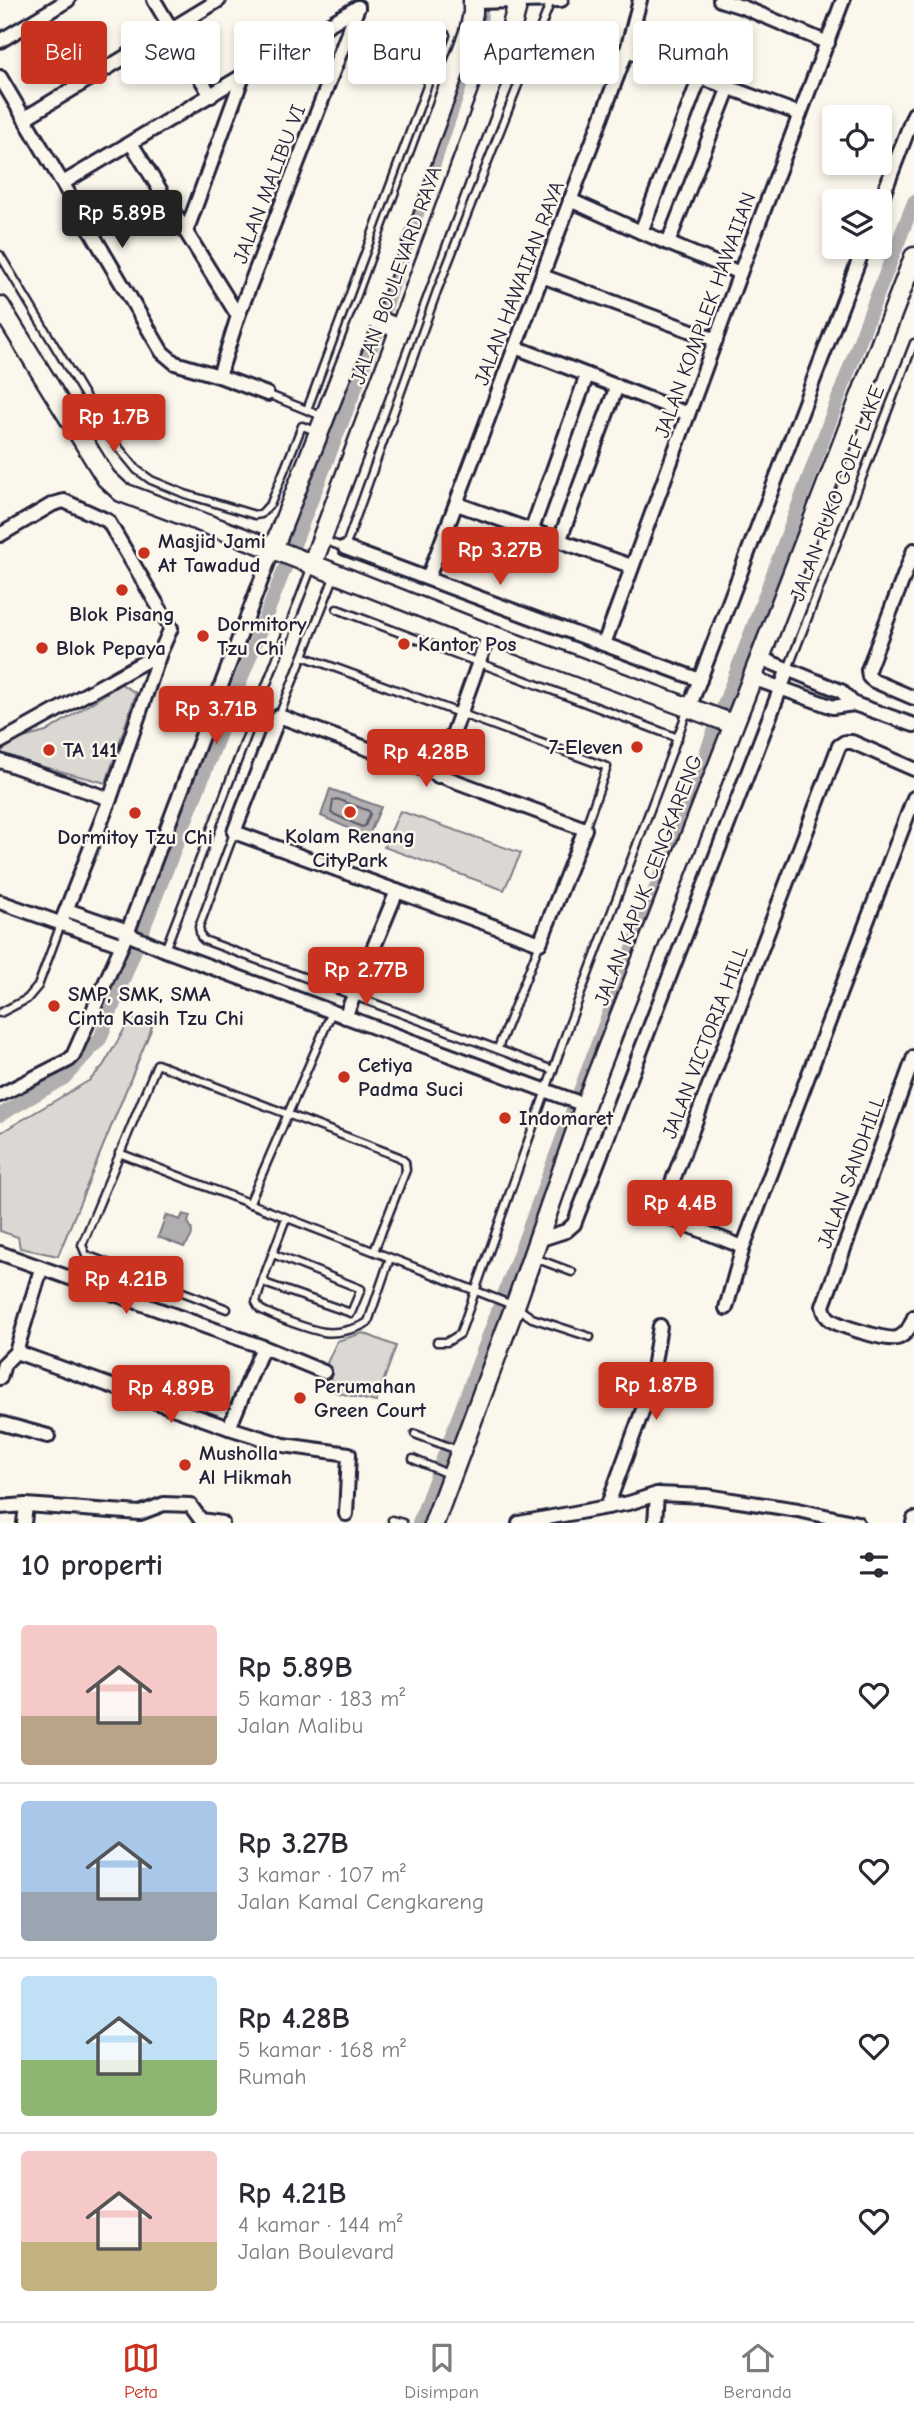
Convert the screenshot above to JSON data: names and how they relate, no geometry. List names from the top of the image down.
{
  "streets": {
    "street": [
      "JALAN MALIBU VI",
      "JALAN BOULEVARD RAYA",
      "JALAN HAWAIIAN RAYA",
      "JALAN KOMPLEK HAWAIIAN",
      "JALAN KAPUK CENGKARENG",
      "JALAN VICTORIA HILL",
      "JALAN SANDHILL"
    ],
    "lane": ["JALAN RUKO GOLF LAKE"]
  },
  "places": [
    "Masjid Jami At Tawadud",
    "Blok Pisang",
    "Dormitory Tzu Chi",
    "Kantor Pos",
    "Blok Pepaya",
    "7-Eleven",
    "TA 141",
    "Kolam Renang CityPark",
    "Dormitoy Tzu Chi",
    "SMP, SMK, SMA Cinta Kasih Tzu Chi",
    "Cetiya Padma Suci",
    "Indomaret",
    "Perumahan Green Court",
    "Musholla Al Hikmah"
  ],
  "page": {
    "chip": [
      "Beli",
      "Sewa",
      "Filter",
      "Baru",
      "Apartemen",
      "Rumah"
    ],
    "price": [
      "Rp 5.89B",
      "Rp 1.7B",
      "Rp 3.27B",
      "Rp 3.71B",
      "Rp 4.28B",
      "Rp 2.77B",
      "Rp 4.4B",
      "Rp 4.21B",
      "Rp 1.87B",
      "Rp 4.89B"
    ],
    "heading": "10 properti",
    "list": [
      {
        "name": "Rp 5.89B",
        "note": "5 kamar · 183 m² · Jalan Malibu"
      },
      {
        "name": "Rp 3.27B",
        "note": "3 kamar · 107 m² · Jalan Kamal Cengkareng"
      },
      {
        "name": "Rp 4.28B",
        "note": "5 kamar · 168 m² · Rumah"
      },
      {
        "name": "Rp 4.21B",
        "note": "4 kamar · 144 m² · Jalan Boulevard"
      }
    ],
    "tabs": ["Peta", "Disimpan", "Beranda"]
  }
}
